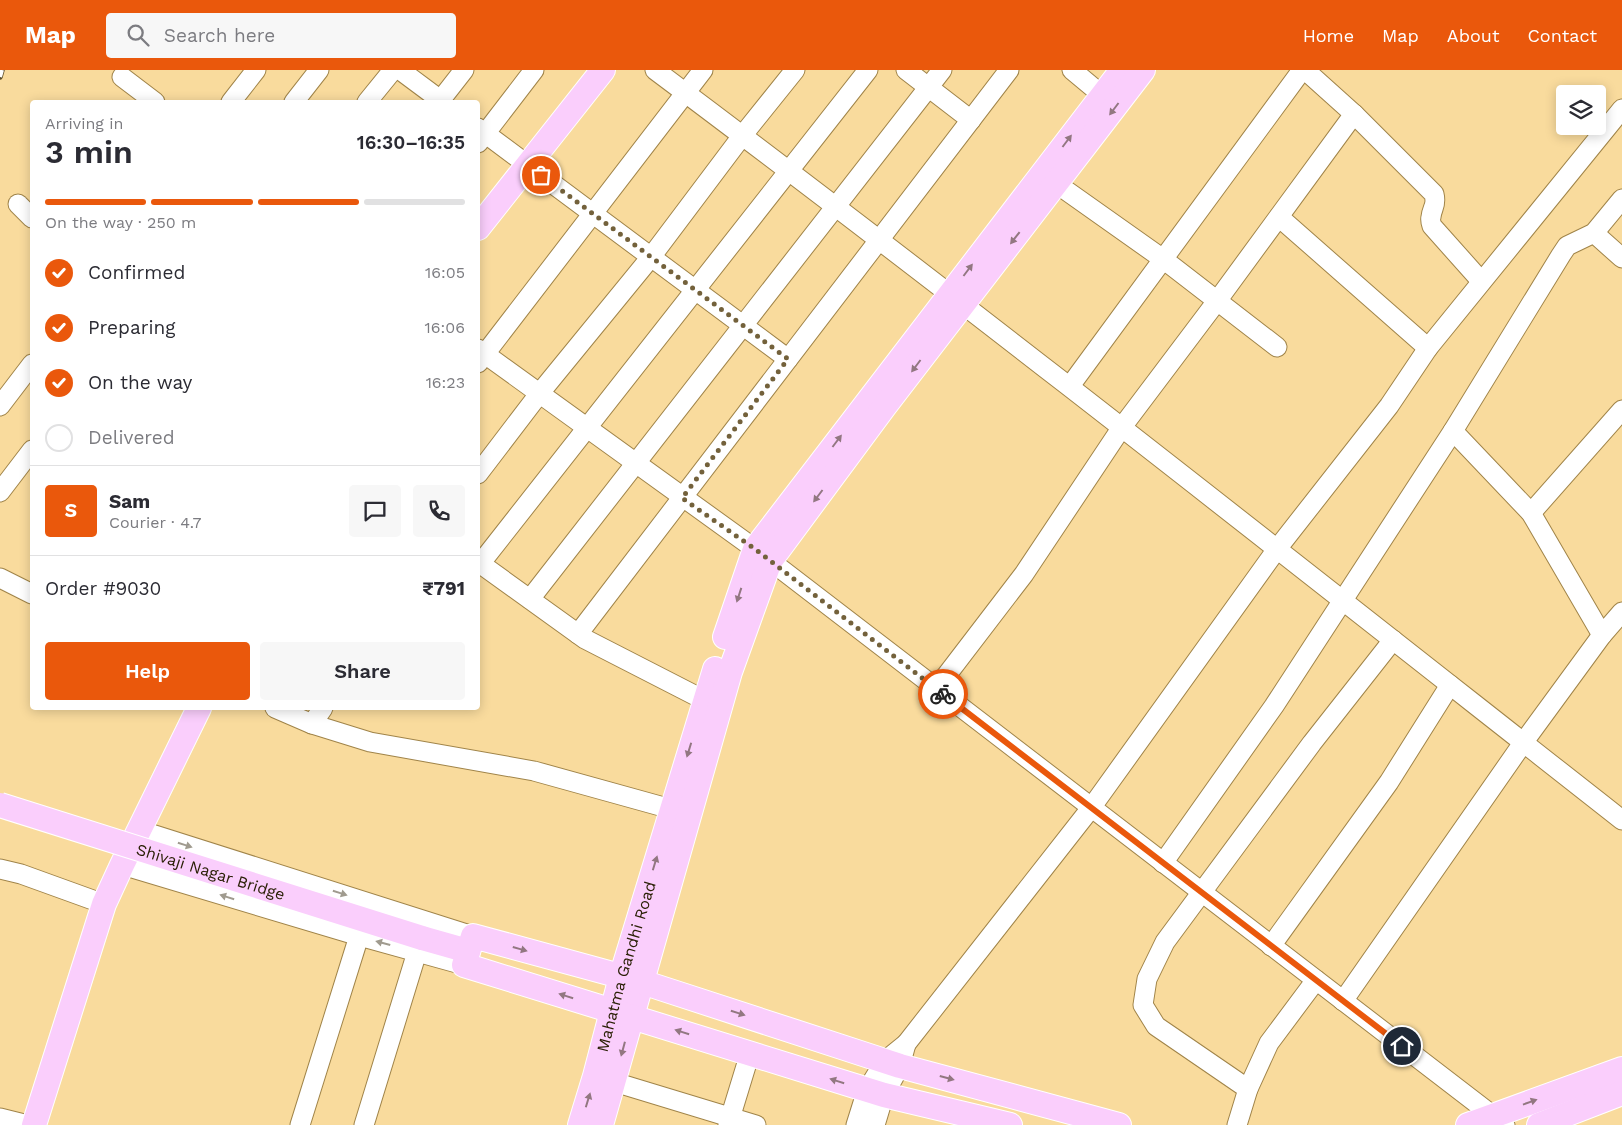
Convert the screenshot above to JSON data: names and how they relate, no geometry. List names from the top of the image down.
{
  "streets": {
    "main road": ["Shivaji Nagar Bridge", "Mahatma Gandhi Road"]
  },
  "page": {
    "header": "Map",
    "search": "Search here",
    "nav": [
      "Home",
      "Map",
      "About",
      "Contact"
    ],
    "heading": ["3 min", "Arriving in", "16:30–16:35"],
    "panel": [
      "Sam",
      "Courier · 4.7",
      "Order #9030",
      "₹791"
    ],
    "bar": "On the way · 250 m",
    "list": [
      ["Confirmed", "16:05"],
      ["Preparing", "16:06"],
      ["On the way", "16:23"],
      "Delivered"
    ],
    "round": "S",
    "buttons": ["Help", "Share"]
  }
}
